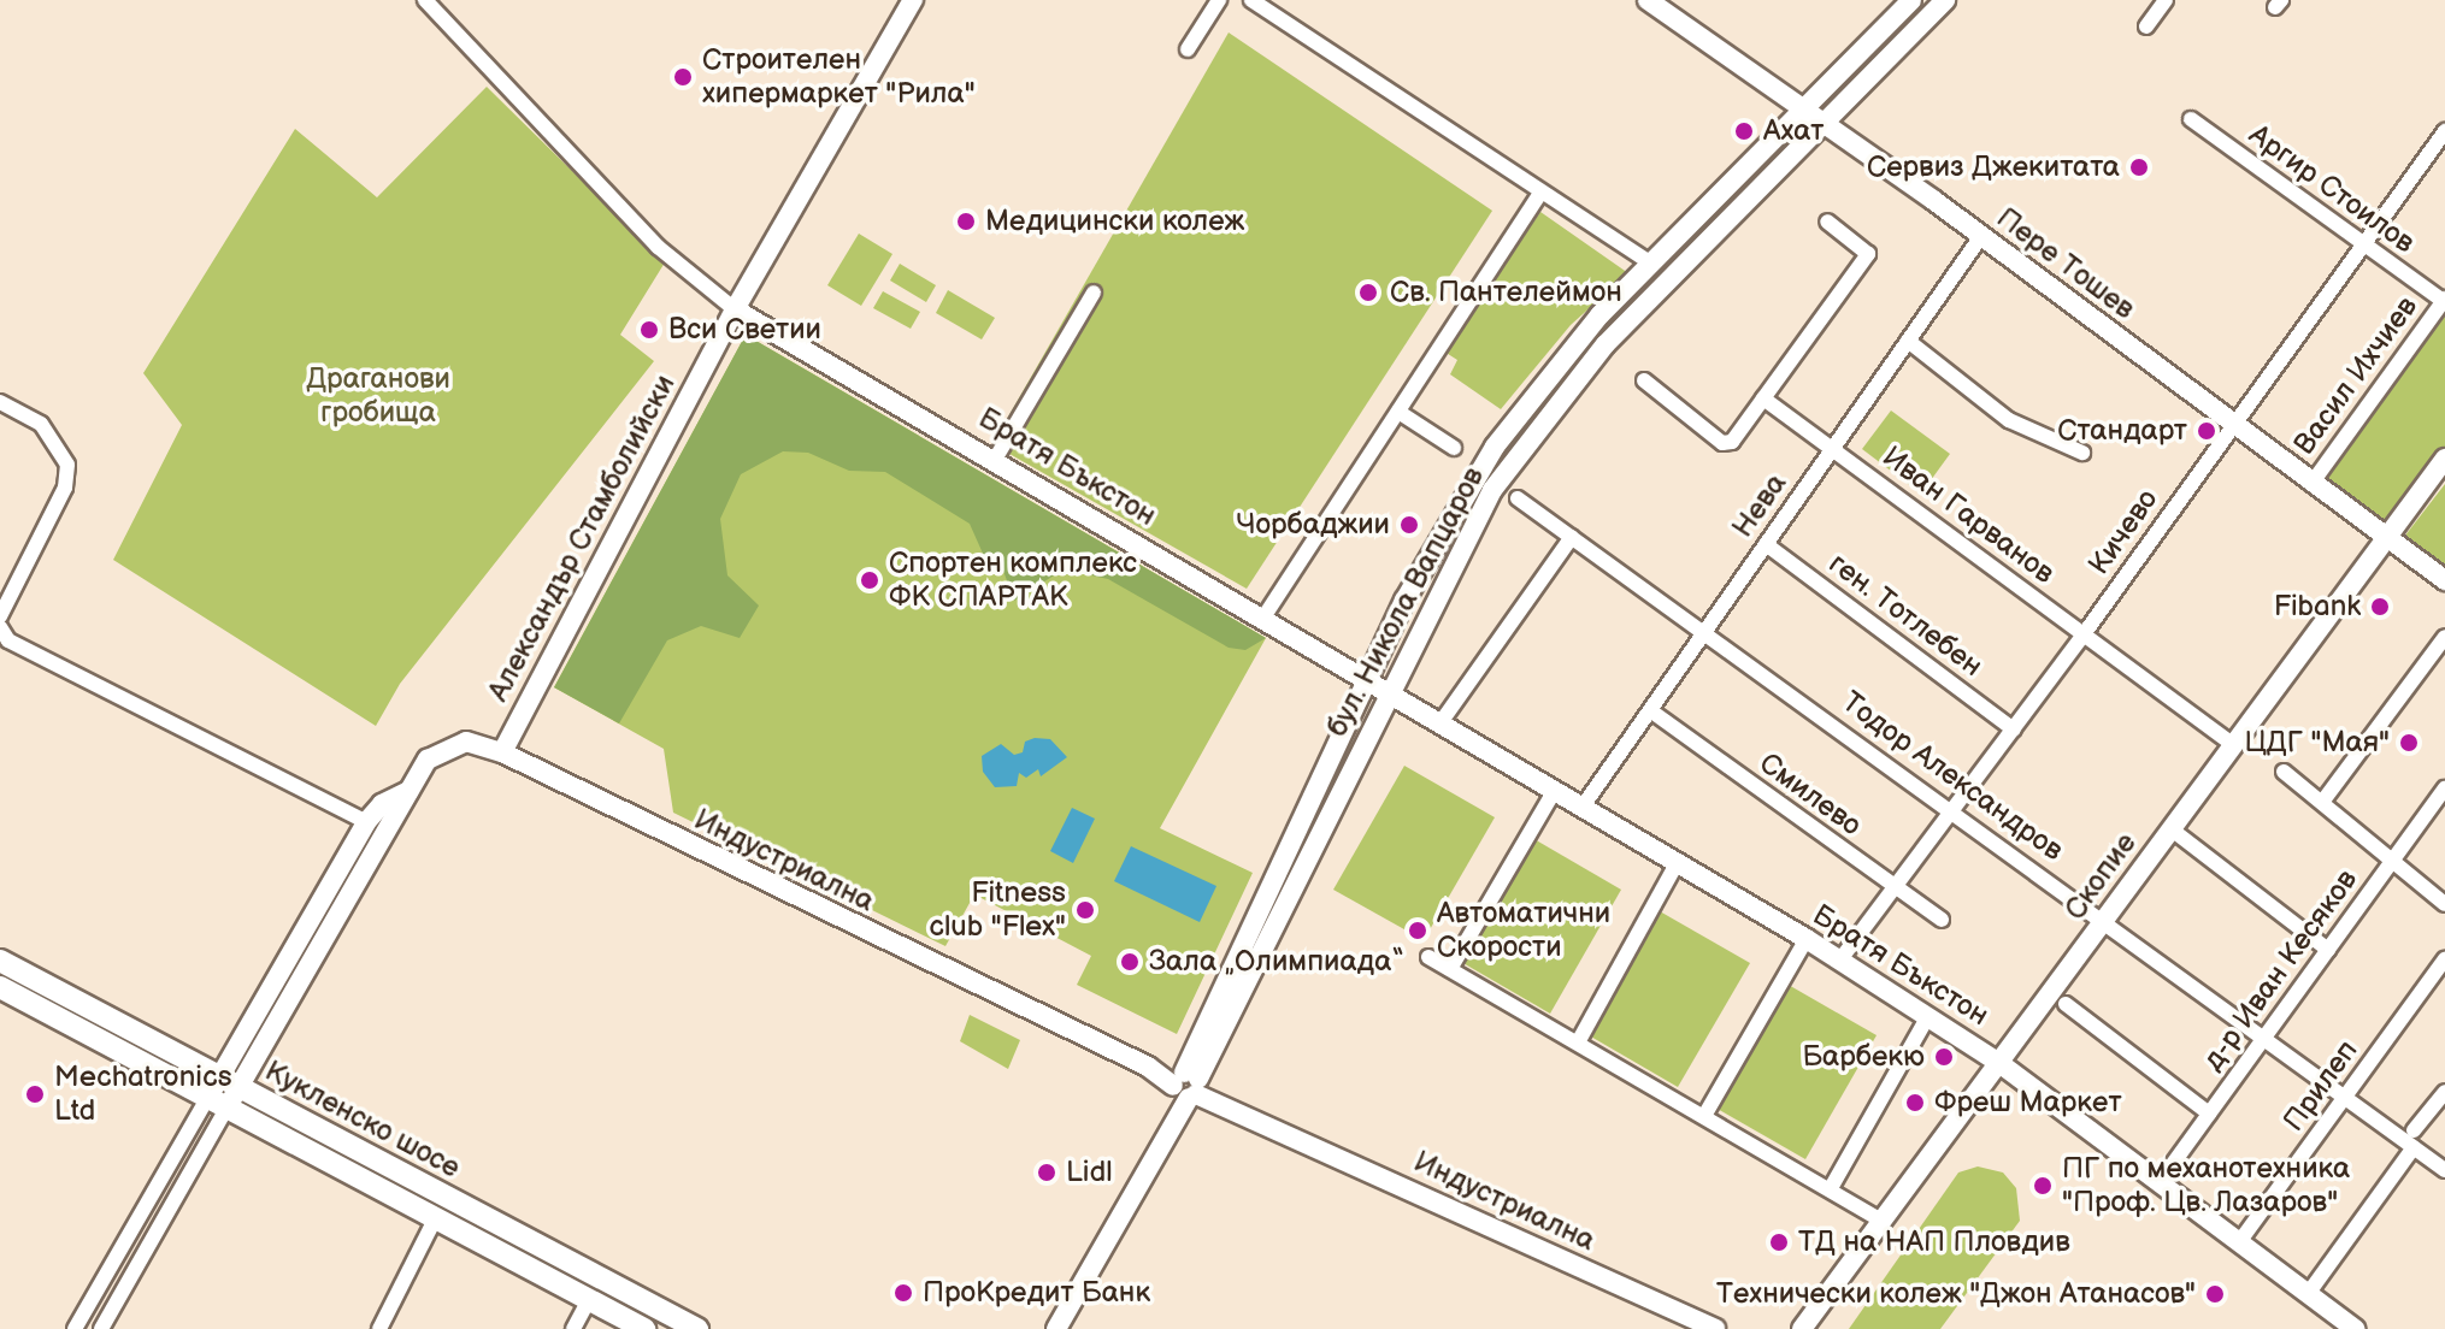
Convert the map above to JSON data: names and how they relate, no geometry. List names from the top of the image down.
{
  "streets": {
    "main road": ["Кукленско шосе"],
    "street": [
      "Аргир Стоилов",
      "Пере Тошев",
      "Васил Ихчиев",
      "Братя Бъкстон",
      "Нева",
      "Иван Гарванов",
      "Кичево",
      "Александър Стамболийски",
      "бул. Никола Вапцаров",
      "ген. Тотлебен",
      "Тодор Александров",
      "Смилево",
      "Индустриална",
      "Скопие",
      "д-р Иван Кесяков",
      "Прилеп"
    ]
  },
  "crossings": [
    ["Аргир Стоилов", "Васил Ихчиев"],
    ["Аргир Стоилов", "Кичево"],
    ["Пере Тошев", "Васил Ихчиев"],
    ["Пере Тошев", "Нева"],
    ["Пере Тошев", "Кичево"],
    ["Пере Тошев", "бул. Никола Вапцаров"],
    ["Пере Тошев", "Скопие"],
    ["Братя Бъкстон", "Нева"],
    ["Братя Бъкстон", "Кичево"],
    ["Братя Бъкстон", "Александър Стамболийски"],
    ["Братя Бъкстон", "бул. Никола Вапцаров"],
    ["Братя Бъкстон", "Скопие"],
    ["Братя Бъкстон", "д-р Иван Кесяков"],
    ["Братя Бъкстон", "Прилеп"],
    ["Нева", "Иван Гарванов"],
    ["Нева", "ген. Тотлебен"],
    ["Нева", "Тодор Александров"],
    ["Нева", "Смилево"],
    ["Иван Гарванов", "Кичево"],
    ["Иван Гарванов", "Скопие"],
    ["Кичево", "ген. Тотлебен"],
    ["Кичево", "Тодор Александров"],
    ["Кичево", "Смилево"],
    ["Александър Стамболийски", "Индустриална"],
    ["бул. Никола Вапцаров", "Индустриална"],
    ["Тодор Александров", "Скопие"],
    ["Тодор Александров", "д-р Иван Кесяков"],
    ["Тодор Александров", "Прилеп"],
    ["Индустриална", "Кукленско шосе"]
  ],
  "parks": ["Драганови гробища"],
  "places": [
    "Строителен хипермаркет \"Рила\"",
    "Ахат",
    "Сервиз Джекитата",
    "Медицински колеж",
    "Св. Пантелеймон",
    "Вси Светии",
    "Стандарт",
    "Чорбаджии",
    "Спортен комплекс ФК СПАРТАК",
    "Fibank",
    "ЦДГ \"Мая\"",
    "Fitness club \"Flex\"",
    "Автоматични Скорости",
    "Зала „Олимпиада“",
    "Барбекю",
    "Mechatronics Ltd",
    "Фреш Маркет",
    "Lidl",
    "ПГ по механотехника \"Проф. Цв. Лазаров\"",
    "ТД на НАП Пловдив",
    "ПроКредит Банк",
    "Технически колеж \"Джон Атанасов\""
  ]
}
